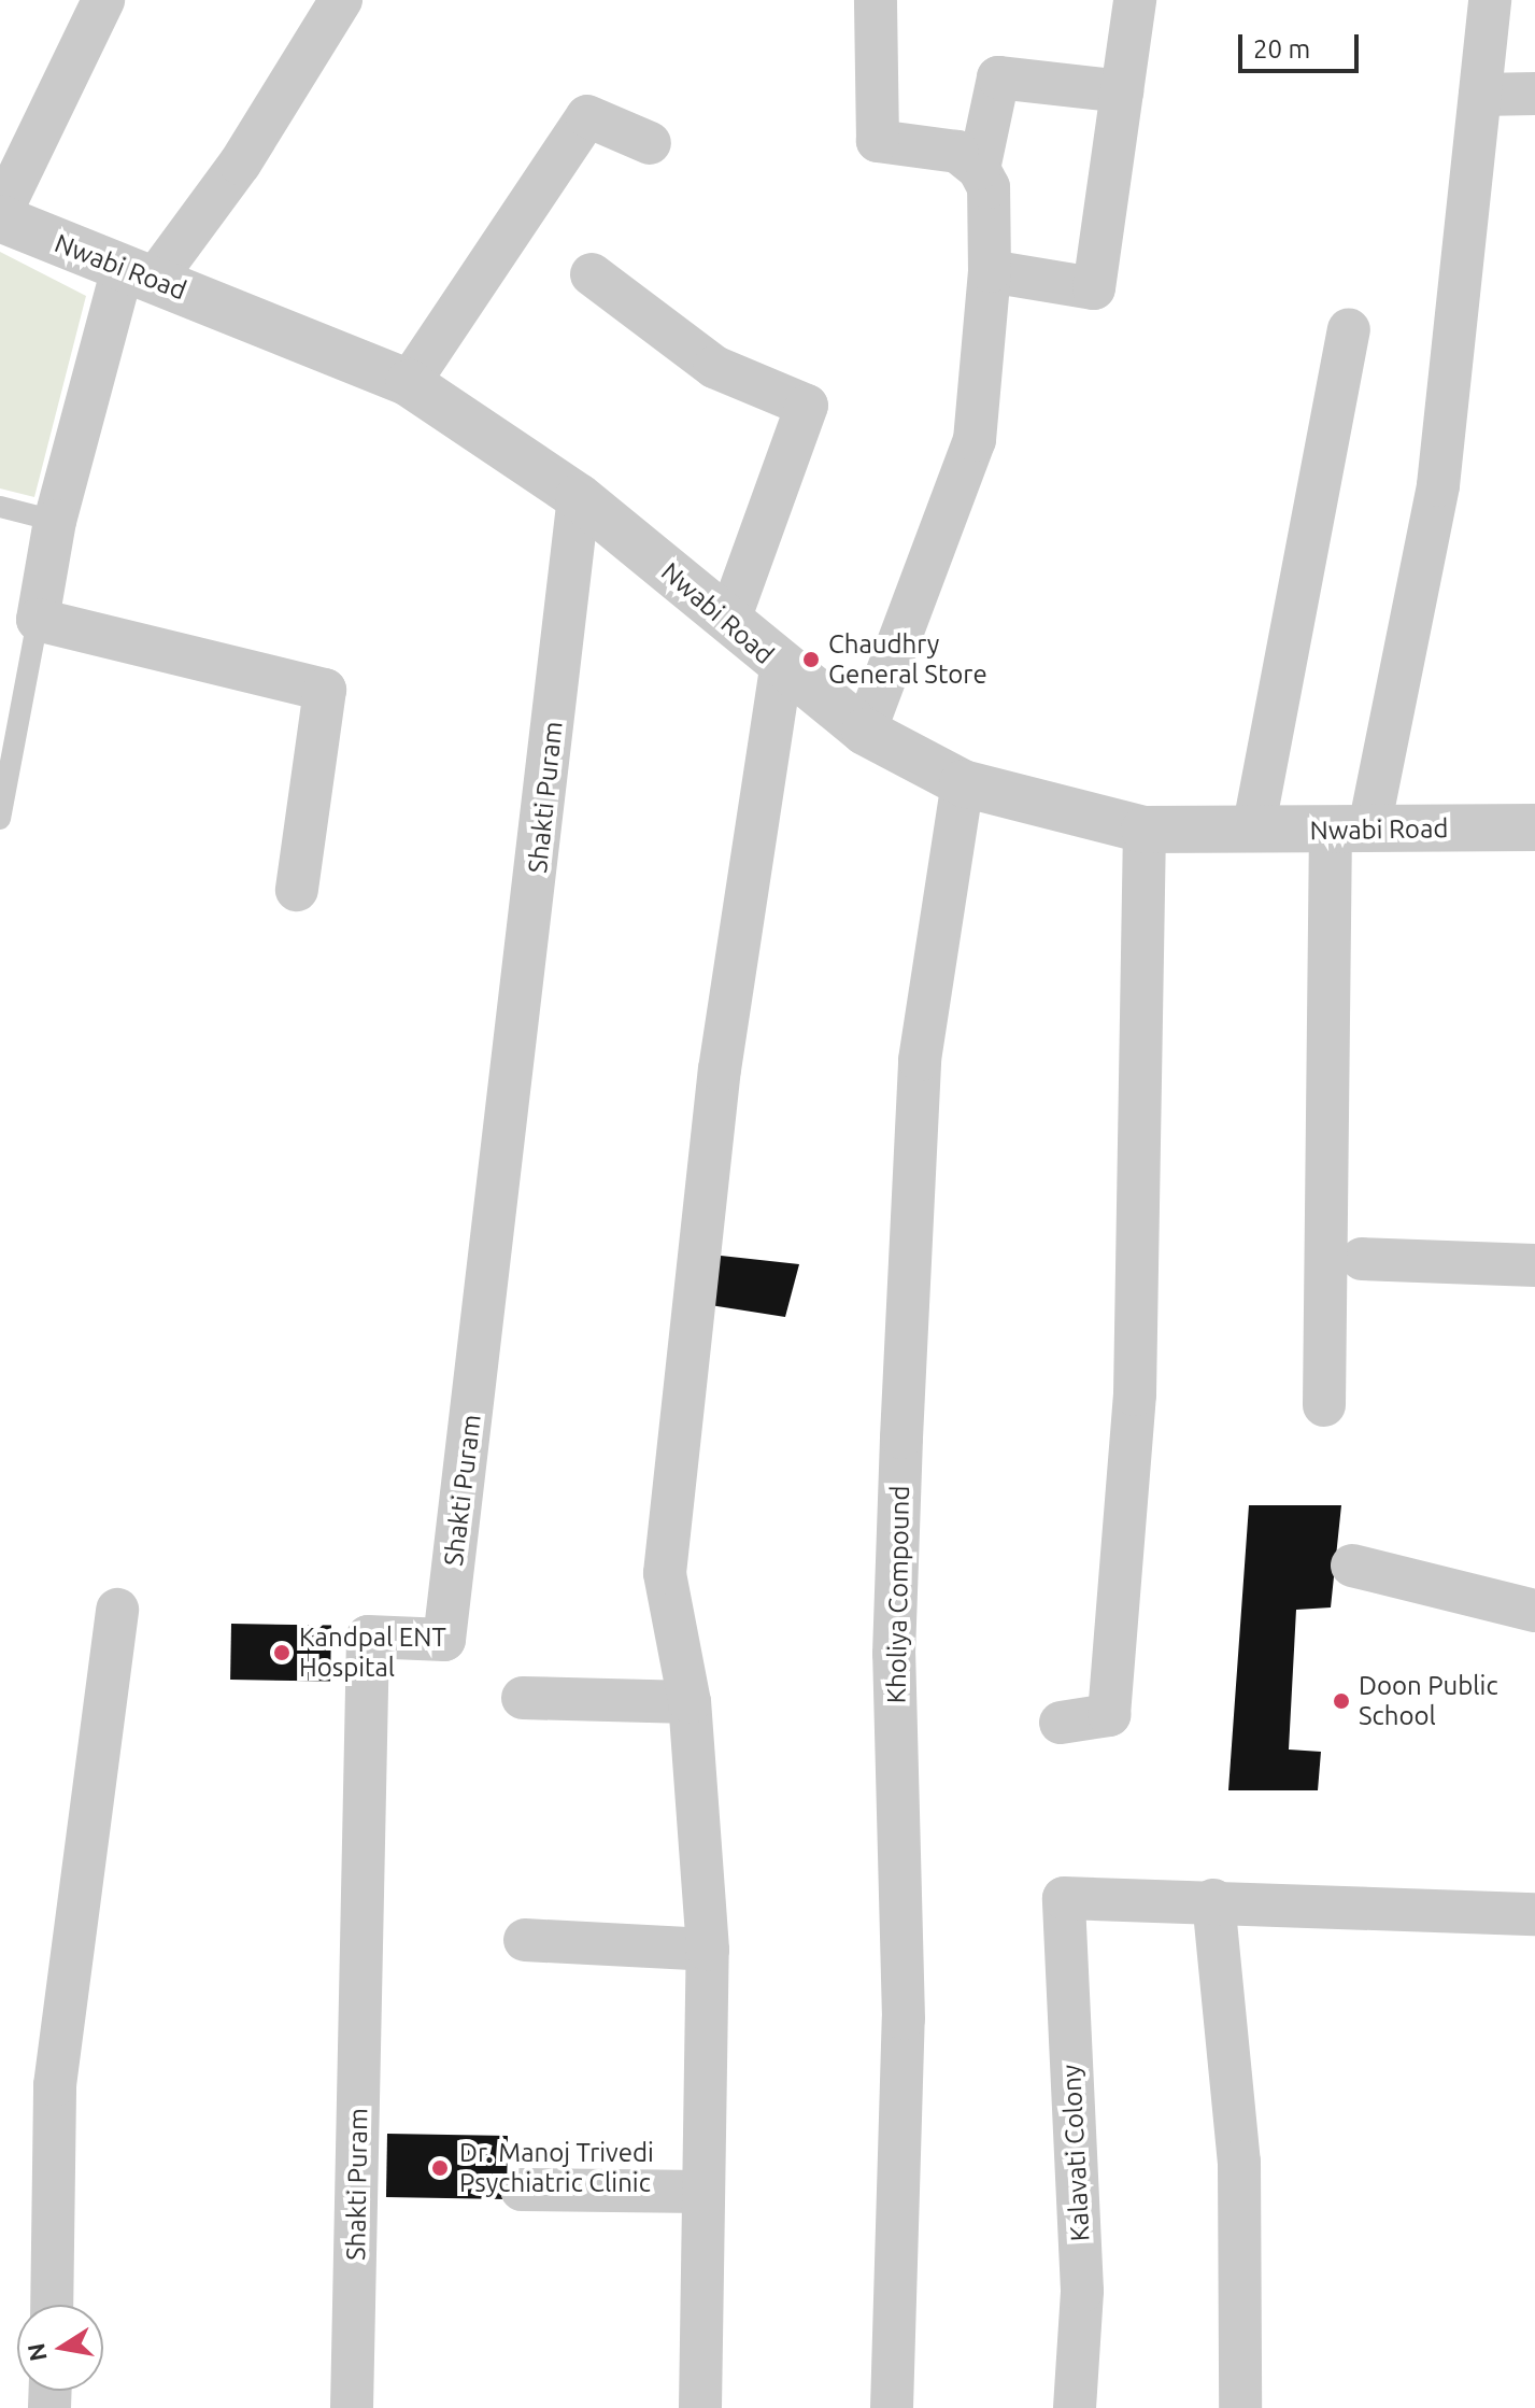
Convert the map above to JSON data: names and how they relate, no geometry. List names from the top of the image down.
{
  "streets": {
    "street": [
      "Nwabi Road",
      "Shakti Puram",
      "Kholiya Compound",
      "Kalavati Colony"
    ]
  },
  "crossings": [
    ["Nwabi Road", "Shakti Puram"],
    ["Nwabi Road", "Kholiya Compound"]
  ],
  "places": [
    "Chaudhry General Store",
    "Kandpal ENT Hospital",
    "Doon Public School",
    "Dr. Manoj Trivedi Psychiatric Clinic"
  ],
  "scale_bar": "20 m",
  "north": "left"
}
